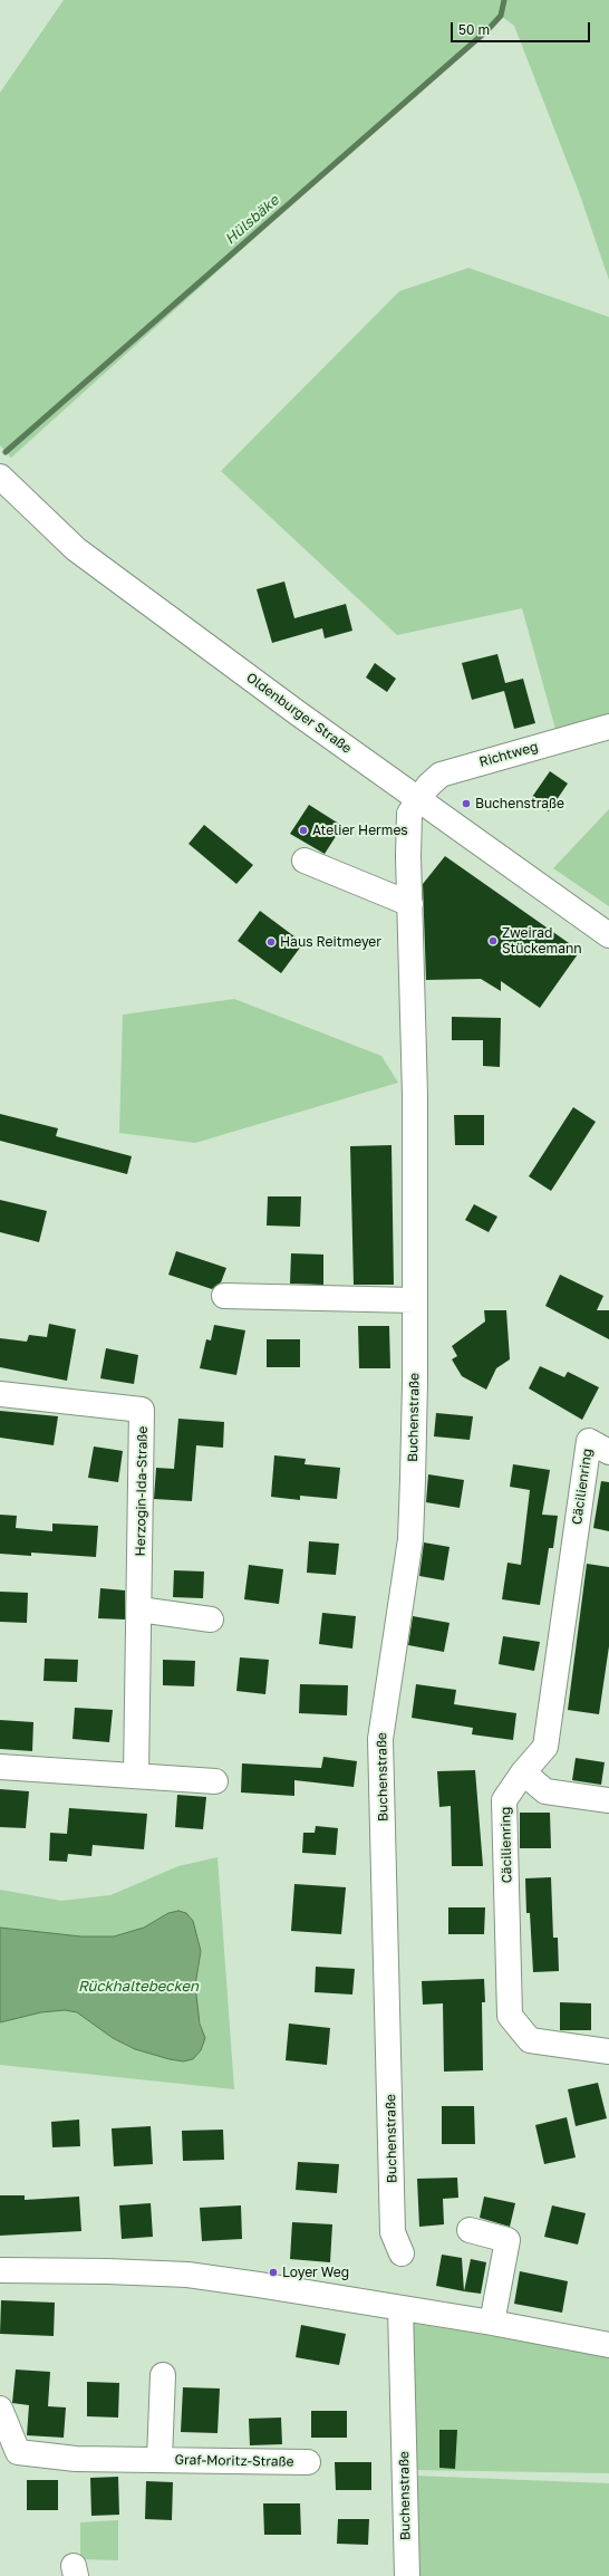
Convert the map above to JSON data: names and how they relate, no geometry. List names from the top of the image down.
{
  "streets": {
    "street": [
      "Oldenburger Straße",
      "Richtweg",
      "Buchenstraße",
      "Cäcilienring",
      "Herzogin-Ida-Straße",
      "Graf-Moritz-Straße"
    ]
  },
  "crossings": [
    ["Oldenburger Straße", "Richtweg"],
    ["Oldenburger Straße", "Buchenstraße"],
    ["Richtweg", "Buchenstraße"]
  ],
  "water": ["Hülsbäke", "Rückhaltebecken"],
  "places": [
    "Buchenstraße",
    "Atelier Hermes",
    "Zweirad Stückemann",
    "Haus Reitmeyer",
    "Loyer Weg"
  ],
  "scale_bar": "50 m"
}
